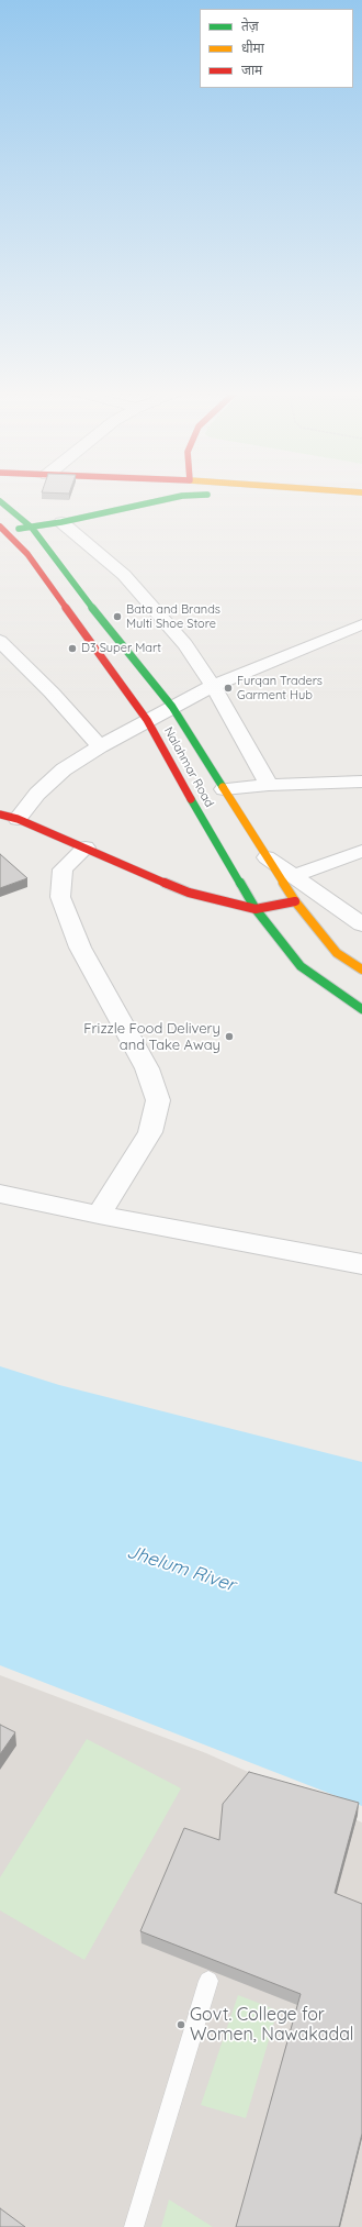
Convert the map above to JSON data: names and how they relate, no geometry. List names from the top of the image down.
{
  "streets": {
    "main road": ["Nalahmar Road"]
  },
  "water": ["Jhelum River"],
  "places": [
    "Bata and Brands Multi Shoe Store",
    "D3 Super Mart",
    "Furqan Traders Garment Hub",
    "Frizzle Food Delivery and Take Away",
    "Govt. College for Women, Nawakadal"
  ],
  "legend": ["तेज़", "धीमा", "जाम"]
}
